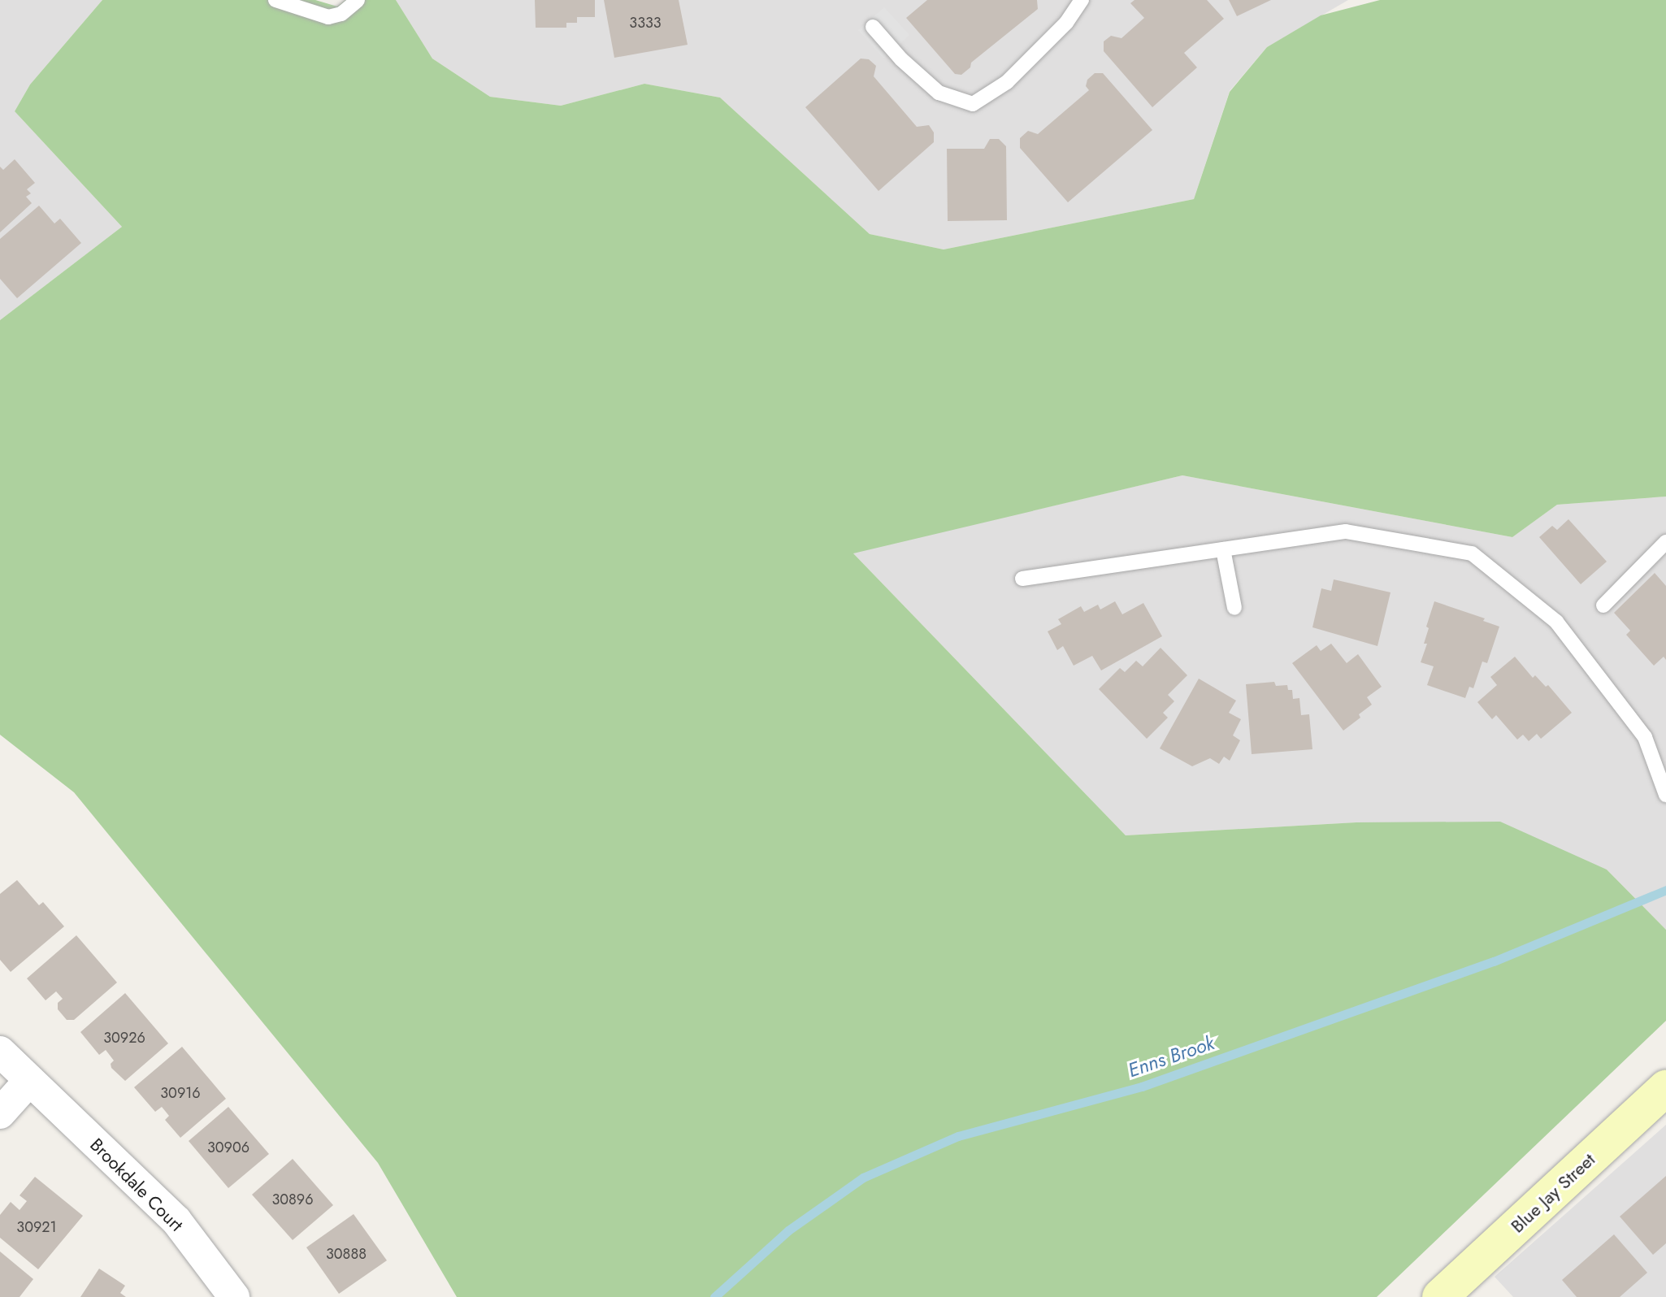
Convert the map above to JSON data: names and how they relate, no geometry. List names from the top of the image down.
{
  "streets": {
    "street": ["Brookdale Court", "Blue Jay Street"]
  },
  "water": ["Enns Brook"],
  "house_numbers": [
    "3333",
    "30926",
    "30916",
    "30906",
    "30896",
    "30921",
    "30888"
  ]
}
